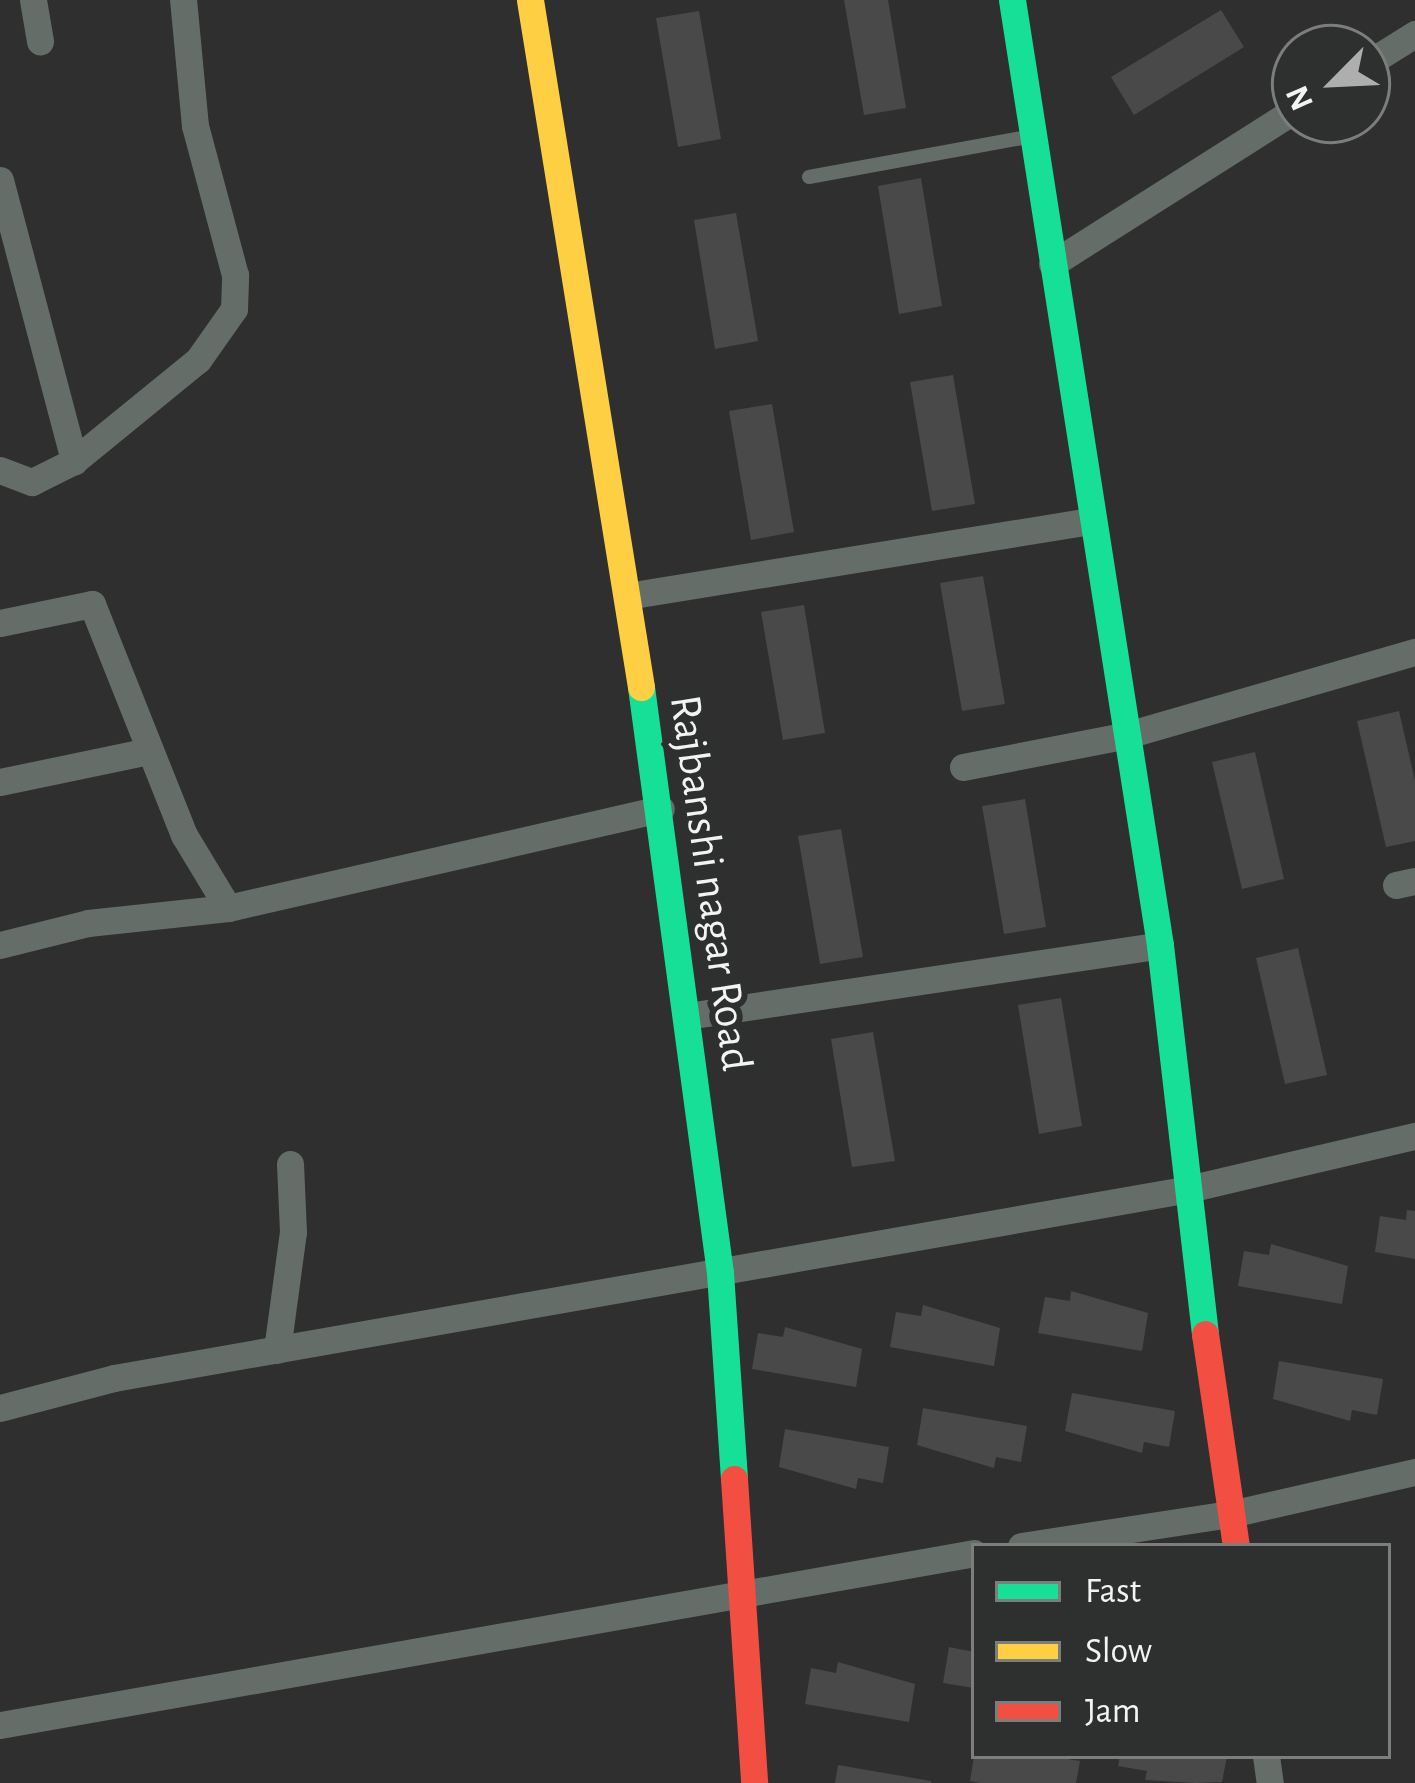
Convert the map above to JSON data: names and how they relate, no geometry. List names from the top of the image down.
{
  "streets": {
    "street": ["Rajbanshi nagar Road"]
  },
  "legend": ["Fast", "Slow", "Jam"],
  "north": "bottom left"
}
